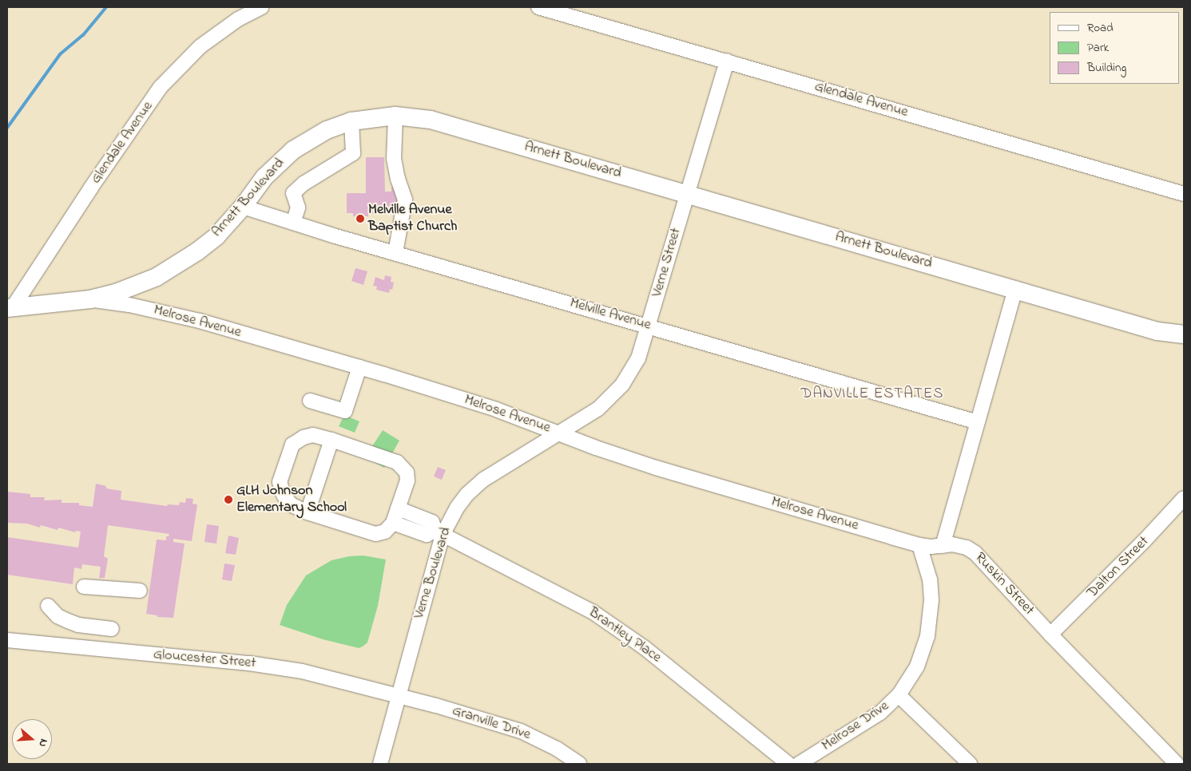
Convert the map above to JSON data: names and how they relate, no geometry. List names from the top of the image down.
{
  "streets": {
    "main road": ["Arnett Boulevard"],
    "street": [
      "Glendale Avenue",
      "Verne Street",
      "Melville Avenue",
      "Melrose Avenue",
      "Dalton Street",
      "Verne Boulevard",
      "Ruskin Street",
      "Brantley Place",
      "Gloucester Street",
      "Granville Drive",
      "Melrose Drive"
    ]
  },
  "crossings": [
    ["Glendale Avenue", "Arnett Boulevard"],
    ["Glendale Avenue", "Verne Street"],
    ["Arnett Boulevard", "Verne Street"],
    ["Arnett Boulevard", "Melville Avenue"],
    ["Arnett Boulevard", "Melrose Avenue"],
    ["Verne Street", "Melville Avenue"],
    ["Verne Street", "Melrose Avenue"],
    ["Verne Street", "Verne Boulevard"],
    ["Melrose Avenue", "Verne Boulevard"],
    ["Melrose Avenue", "Melrose Drive"],
    ["Dalton Street", "Ruskin Street"],
    ["Verne Boulevard", "Brantley Place"],
    ["Verne Boulevard", "Gloucester Street"],
    ["Verne Boulevard", "Granville Drive"],
    ["Gloucester Street", "Granville Drive"]
  ],
  "districts": ["DANVILLE ESTATES"],
  "places": ["Melville Avenue Baptist Church", "GLH Johnson Elementary School"],
  "legend": ["Road", "Park", "Building"],
  "north": "right"
}
